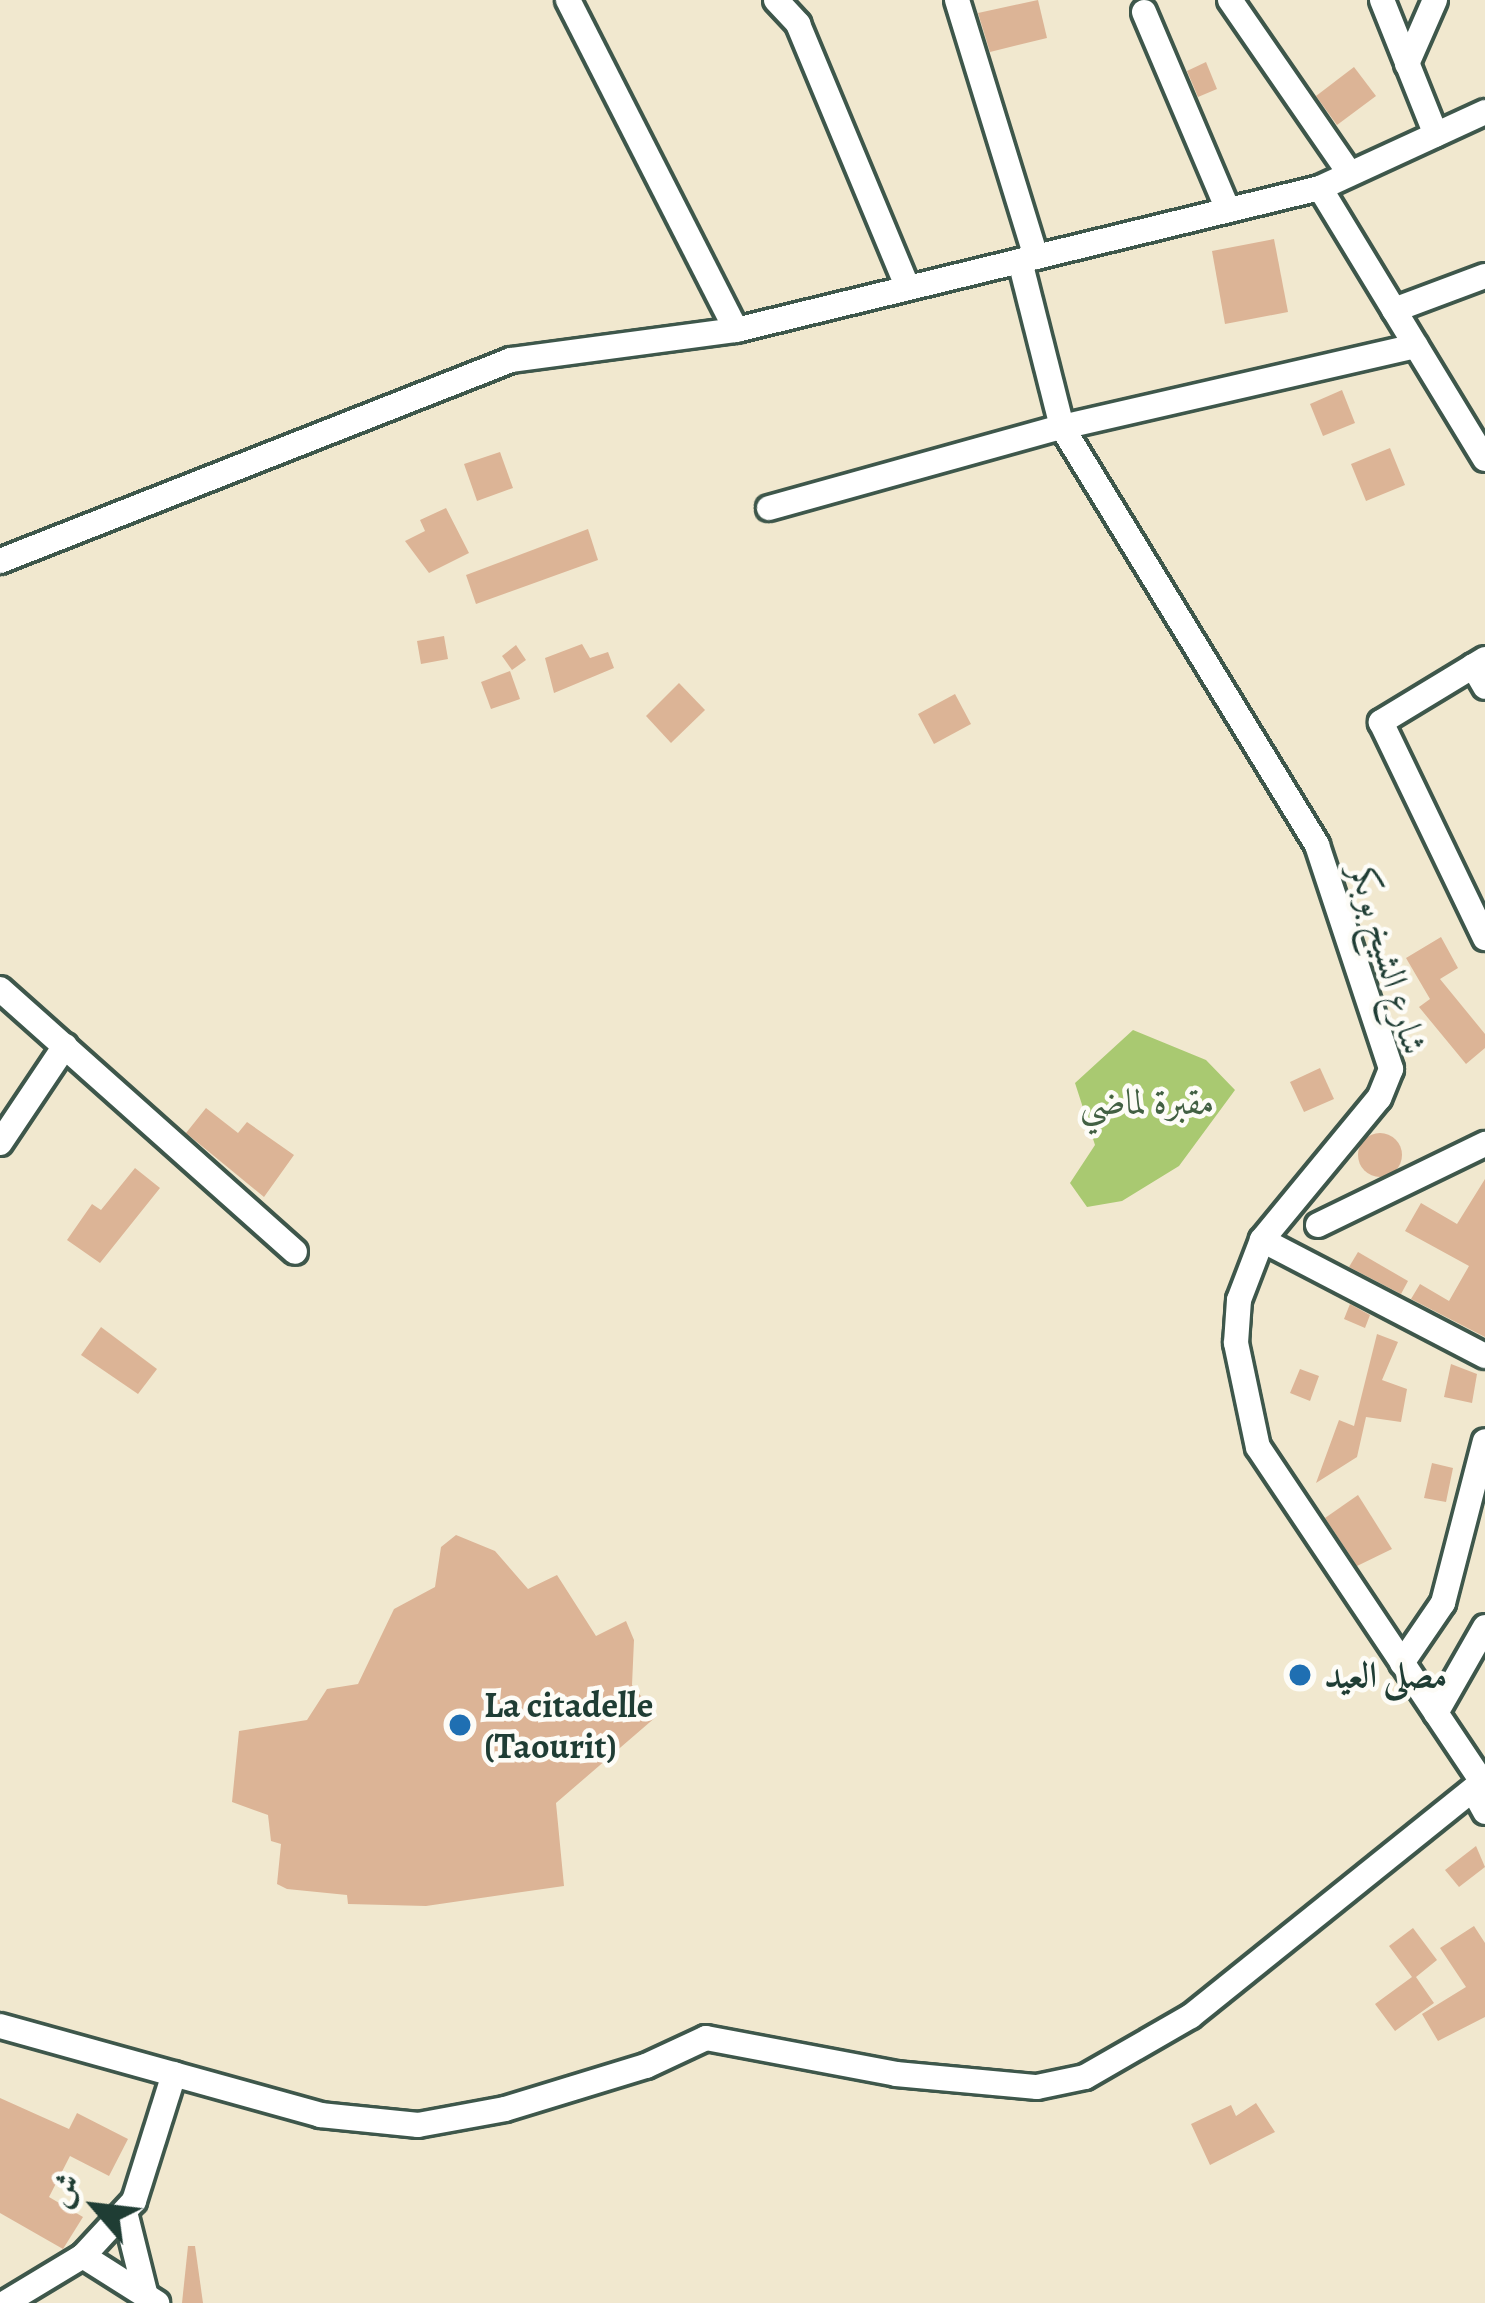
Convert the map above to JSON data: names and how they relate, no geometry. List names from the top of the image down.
{
  "streets": {
    "street": ["شارع الشيخ بوبكر"]
  },
  "parks": ["مقبرة لماضي"],
  "places": ["مصلى العيد", "La citadelle (Taourit)"],
  "north": "top left"
}
